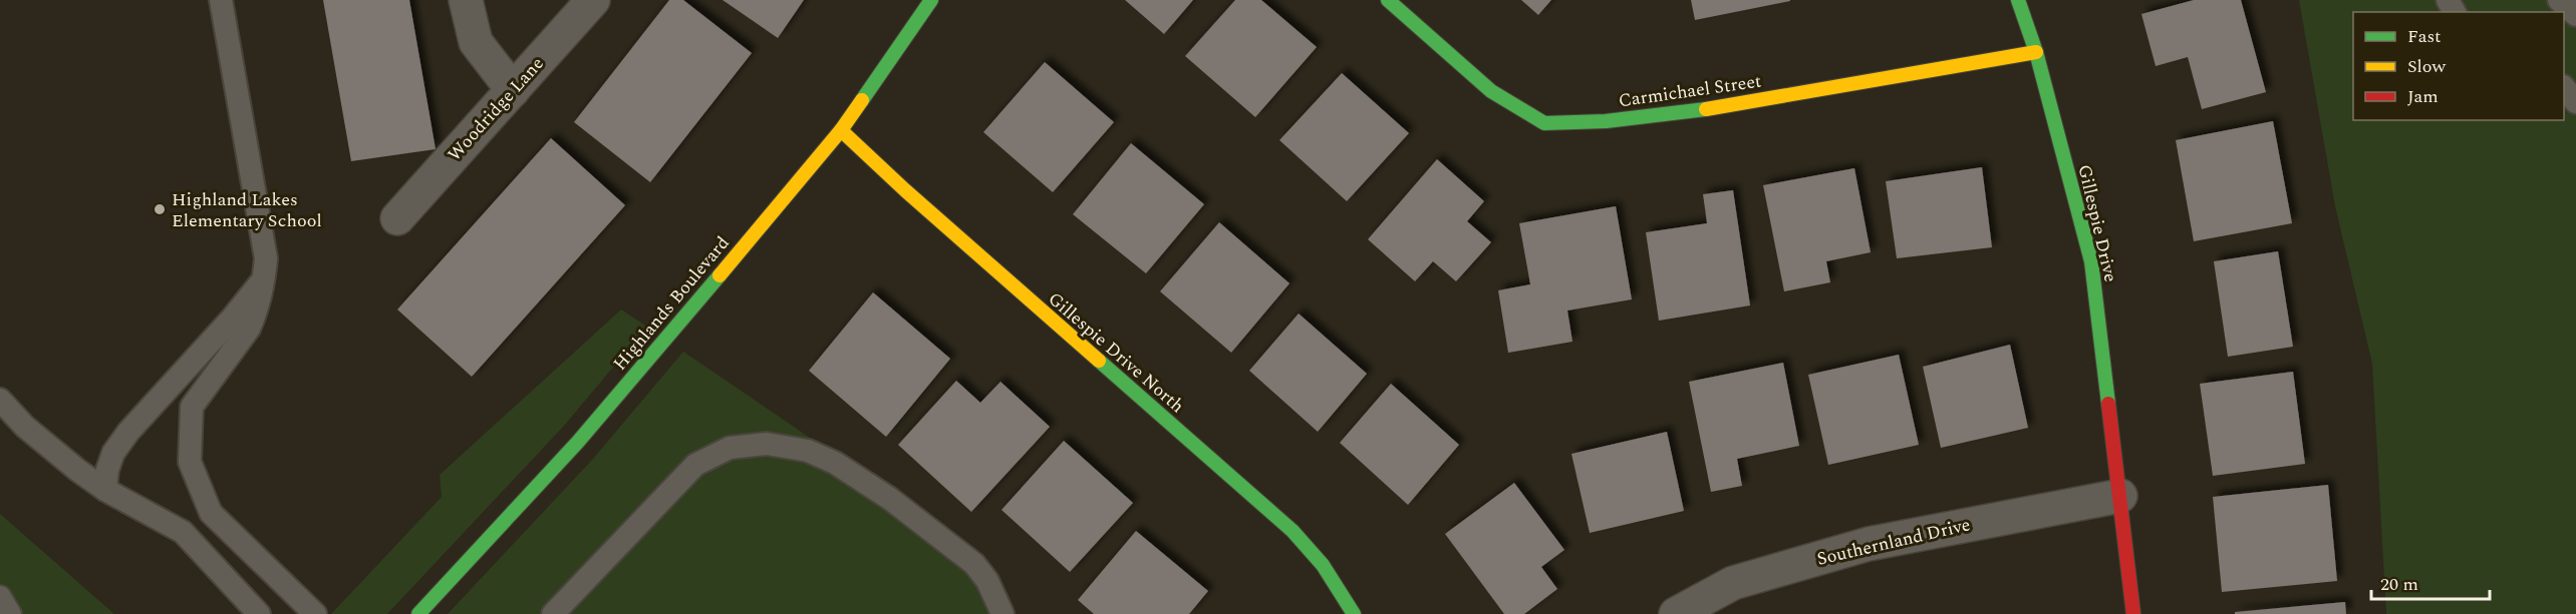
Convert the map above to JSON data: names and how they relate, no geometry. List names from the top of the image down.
{
  "streets": {
    "street": [
      "Carmichael Street",
      "Woodridge Lane",
      "Gillespie Drive",
      "Highlands Boulevard",
      "Gillespie Drive North",
      "Southernland Drive"
    ]
  },
  "crossings": [
    ["Carmichael Street", "Gillespie Drive"],
    ["Gillespie Drive", "Southernland Drive"],
    ["Highlands Boulevard", "Gillespie Drive North"]
  ],
  "places": ["Highland Lakes Elementary School"],
  "legend": ["Fast", "Slow", "Jam"],
  "scale_bar": "20 m"
}
